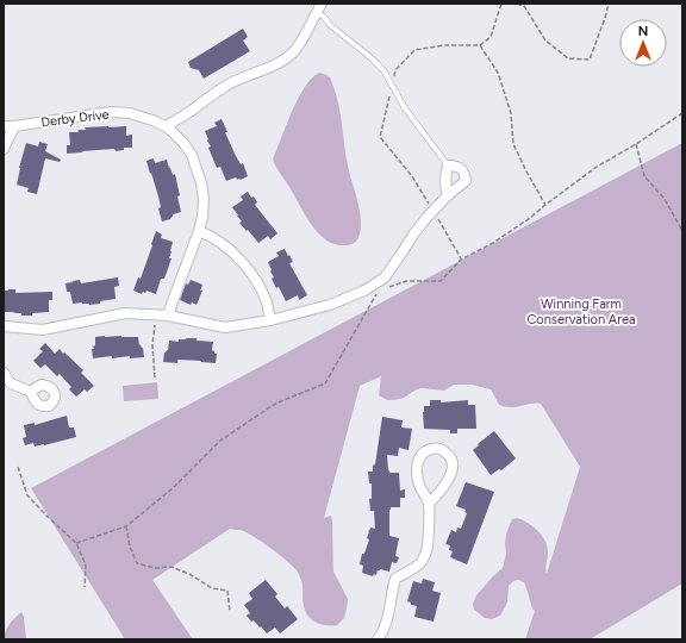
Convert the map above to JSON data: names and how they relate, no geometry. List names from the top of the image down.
{
  "streets": {
    "street": ["Derby Drive"]
  },
  "parks": ["Winning Farm Conservation Area"],
  "north": "top"
}
